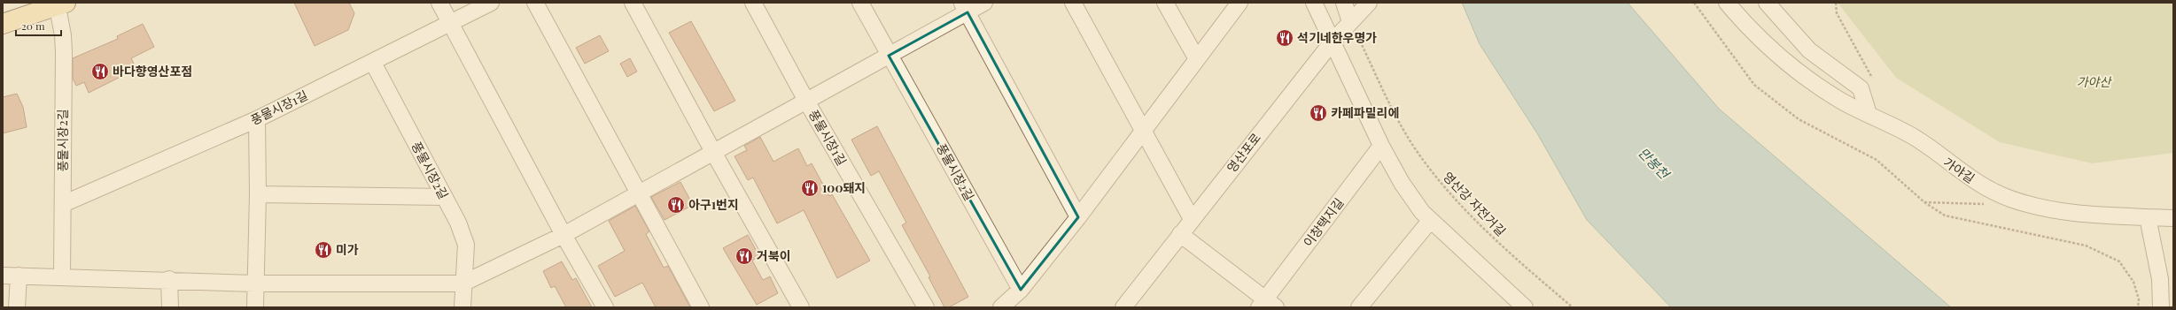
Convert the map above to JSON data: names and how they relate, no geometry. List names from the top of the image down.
{
  "streets": {
    "street": [
      "풍물시장1길",
      "풍물시장2길",
      "영산포로",
      "가야길",
      "이창택지길"
    ],
    "path": ["영산강 자전거길"]
  },
  "crossings": [
    ["풍물시장1길", "풍물시장2길"],
    ["영산포로", "영산강 자전거길"],
    ["영산포로", "이창택지길"]
  ],
  "water": ["만봉천"],
  "parks": ["가야산"],
  "places": {
    "restaurant": [
      "석기네한우명가",
      "바다향영산포점",
      "카페파밀리에",
      "100돼지",
      "아구1번지",
      "미가",
      "거북이"
    ]
  },
  "scale_bar": "20 m"
}
